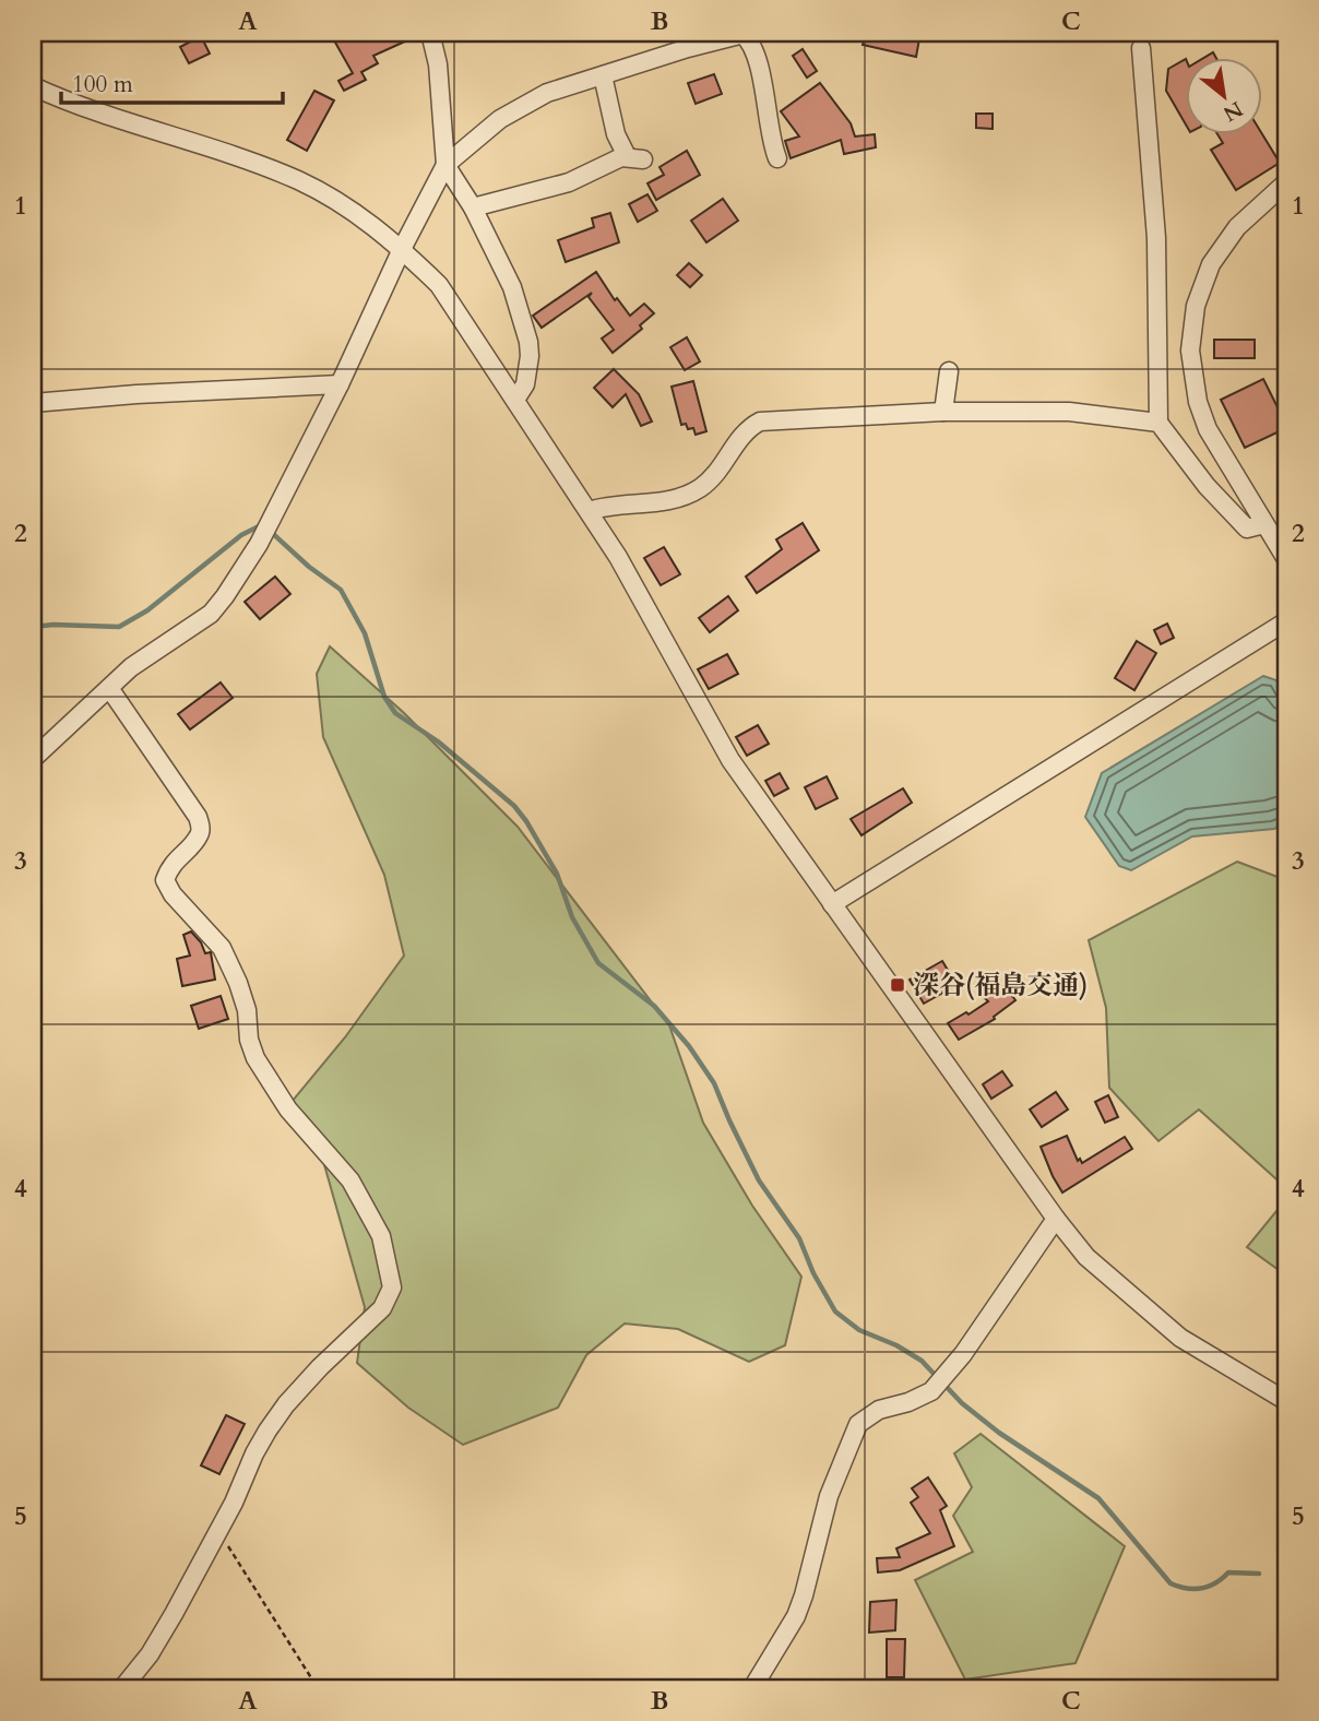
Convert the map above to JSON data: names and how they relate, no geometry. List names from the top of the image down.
{
  "places": {
    "transit": ["深谷(福島交通)"]
  },
  "scale_bar": "100 m",
  "north": "bottom right",
  "grid": {
    "columns": ["A", "B", "C"],
    "rows": [
      "1",
      "2",
      "3",
      "4",
      "5"
    ]
  }
}
